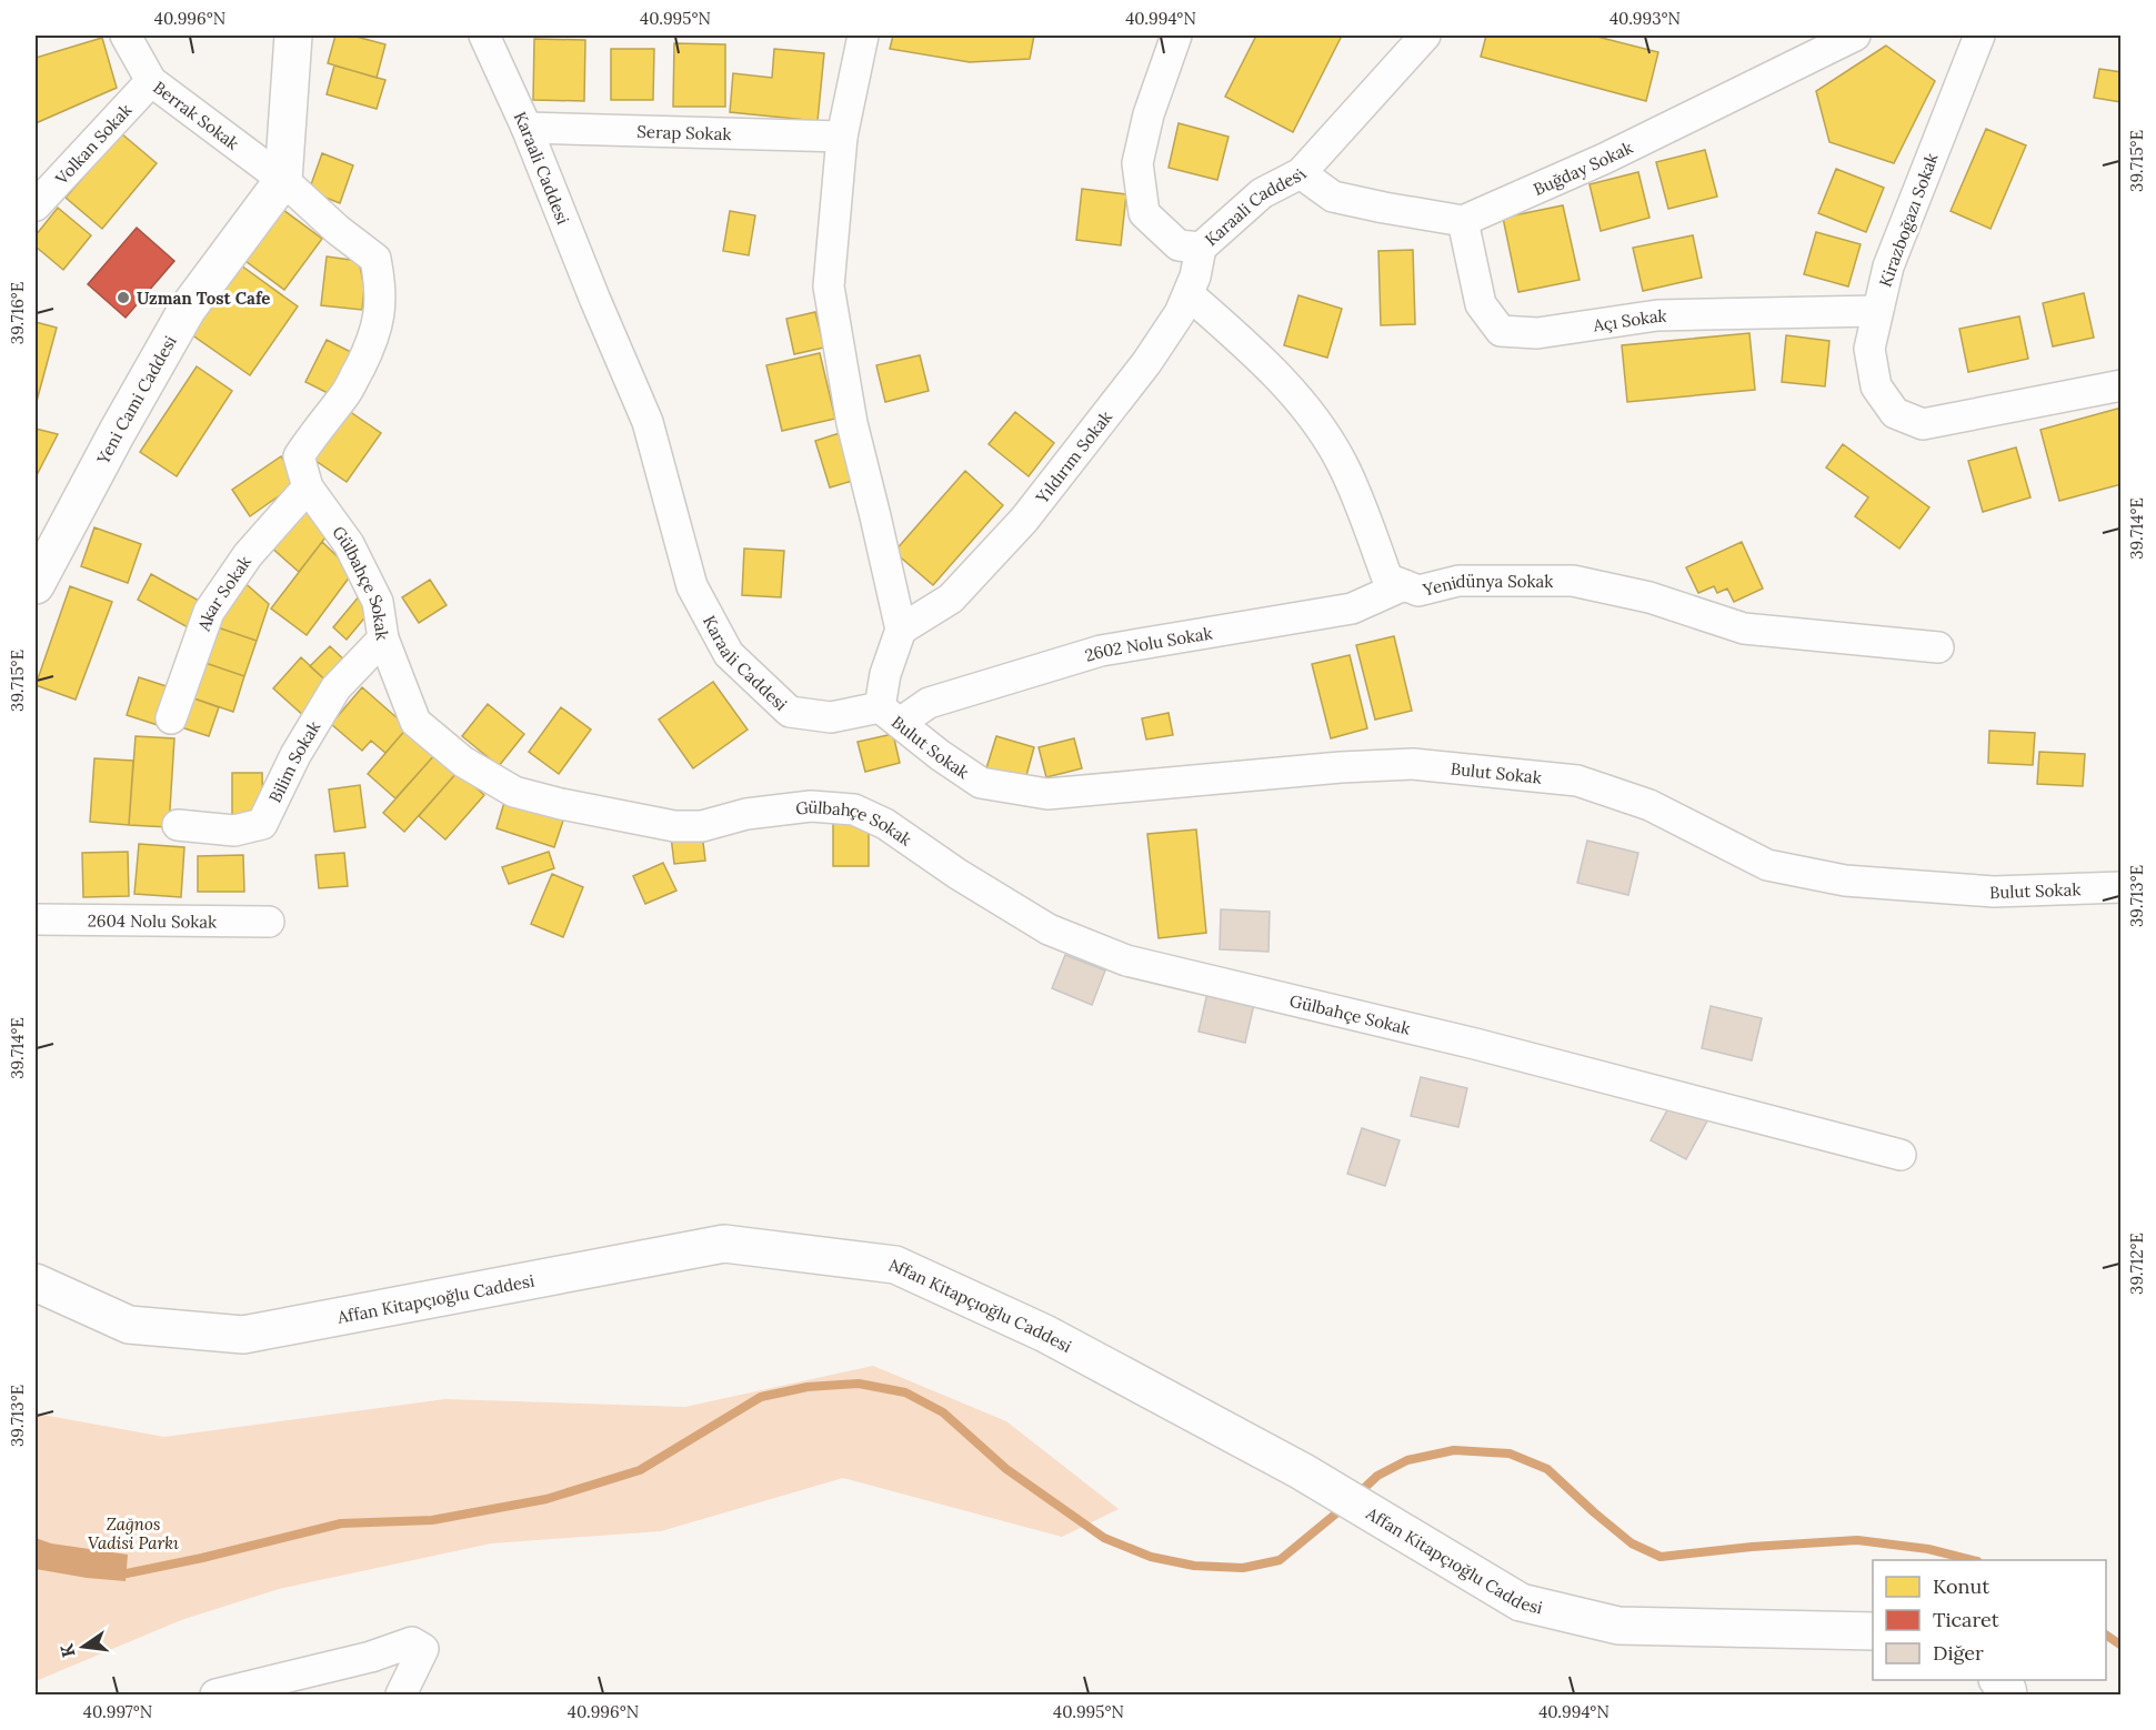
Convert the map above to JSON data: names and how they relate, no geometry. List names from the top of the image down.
{
  "streets": {
    "street": [
      "Berrak Sokak",
      "Serap Sokak",
      "Volkan Sokak",
      "Karaali Caddesi",
      "Buğday Sokak",
      "Kirazboğazı Sokak",
      "Açı Sokak",
      "Yeni Cami Caddesi",
      "Yıldırım Sokak",
      "Gülbahçe Sokak",
      "Yenidünya Sokak",
      "Akar Sokak",
      "2602 Nolu Sokak",
      "Bulut Sokak",
      "Bilim Sokak",
      "2604 Nolu Sokak",
      "Affan Kitapçıoğlu Caddesi"
    ]
  },
  "crossings": [
    ["Berrak Sokak", "Volkan Sokak"],
    ["Berrak Sokak", "Yeni Cami Caddesi"],
    ["Berrak Sokak", "Gülbahçe Sokak"],
    ["Serap Sokak", "Karaali Caddesi"],
    ["Karaali Caddesi", "Yıldırım Sokak"],
    ["Karaali Caddesi", "2602 Nolu Sokak"],
    ["Karaali Caddesi", "Bulut Sokak"],
    ["Buğday Sokak", "Açı Sokak"],
    ["Kirazboğazı Sokak", "Açı Sokak"],
    ["Yeni Cami Caddesi", "Gülbahçe Sokak"],
    ["Yıldırım Sokak", "Yenidünya Sokak"],
    ["Gülbahçe Sokak", "Akar Sokak"],
    ["Gülbahçe Sokak", "Bilim Sokak"],
    ["Yenidünya Sokak", "2602 Nolu Sokak"],
    ["2602 Nolu Sokak", "Bulut Sokak"]
  ],
  "parks": ["Zağnos Vadisi Parkı"],
  "places": ["Uzman Tost Cafe"],
  "legend": ["Konut", "Ticaret", "Diğer"],
  "north": "left",
  "coordinates": [
    "40.996°N",
    "40.995°N",
    "40.994°N",
    "40.993°N",
    "39.715°E",
    "39.716°E",
    "39.714°E",
    "39.713°E",
    "39.712°E",
    "40.997°N"
  ]
}
